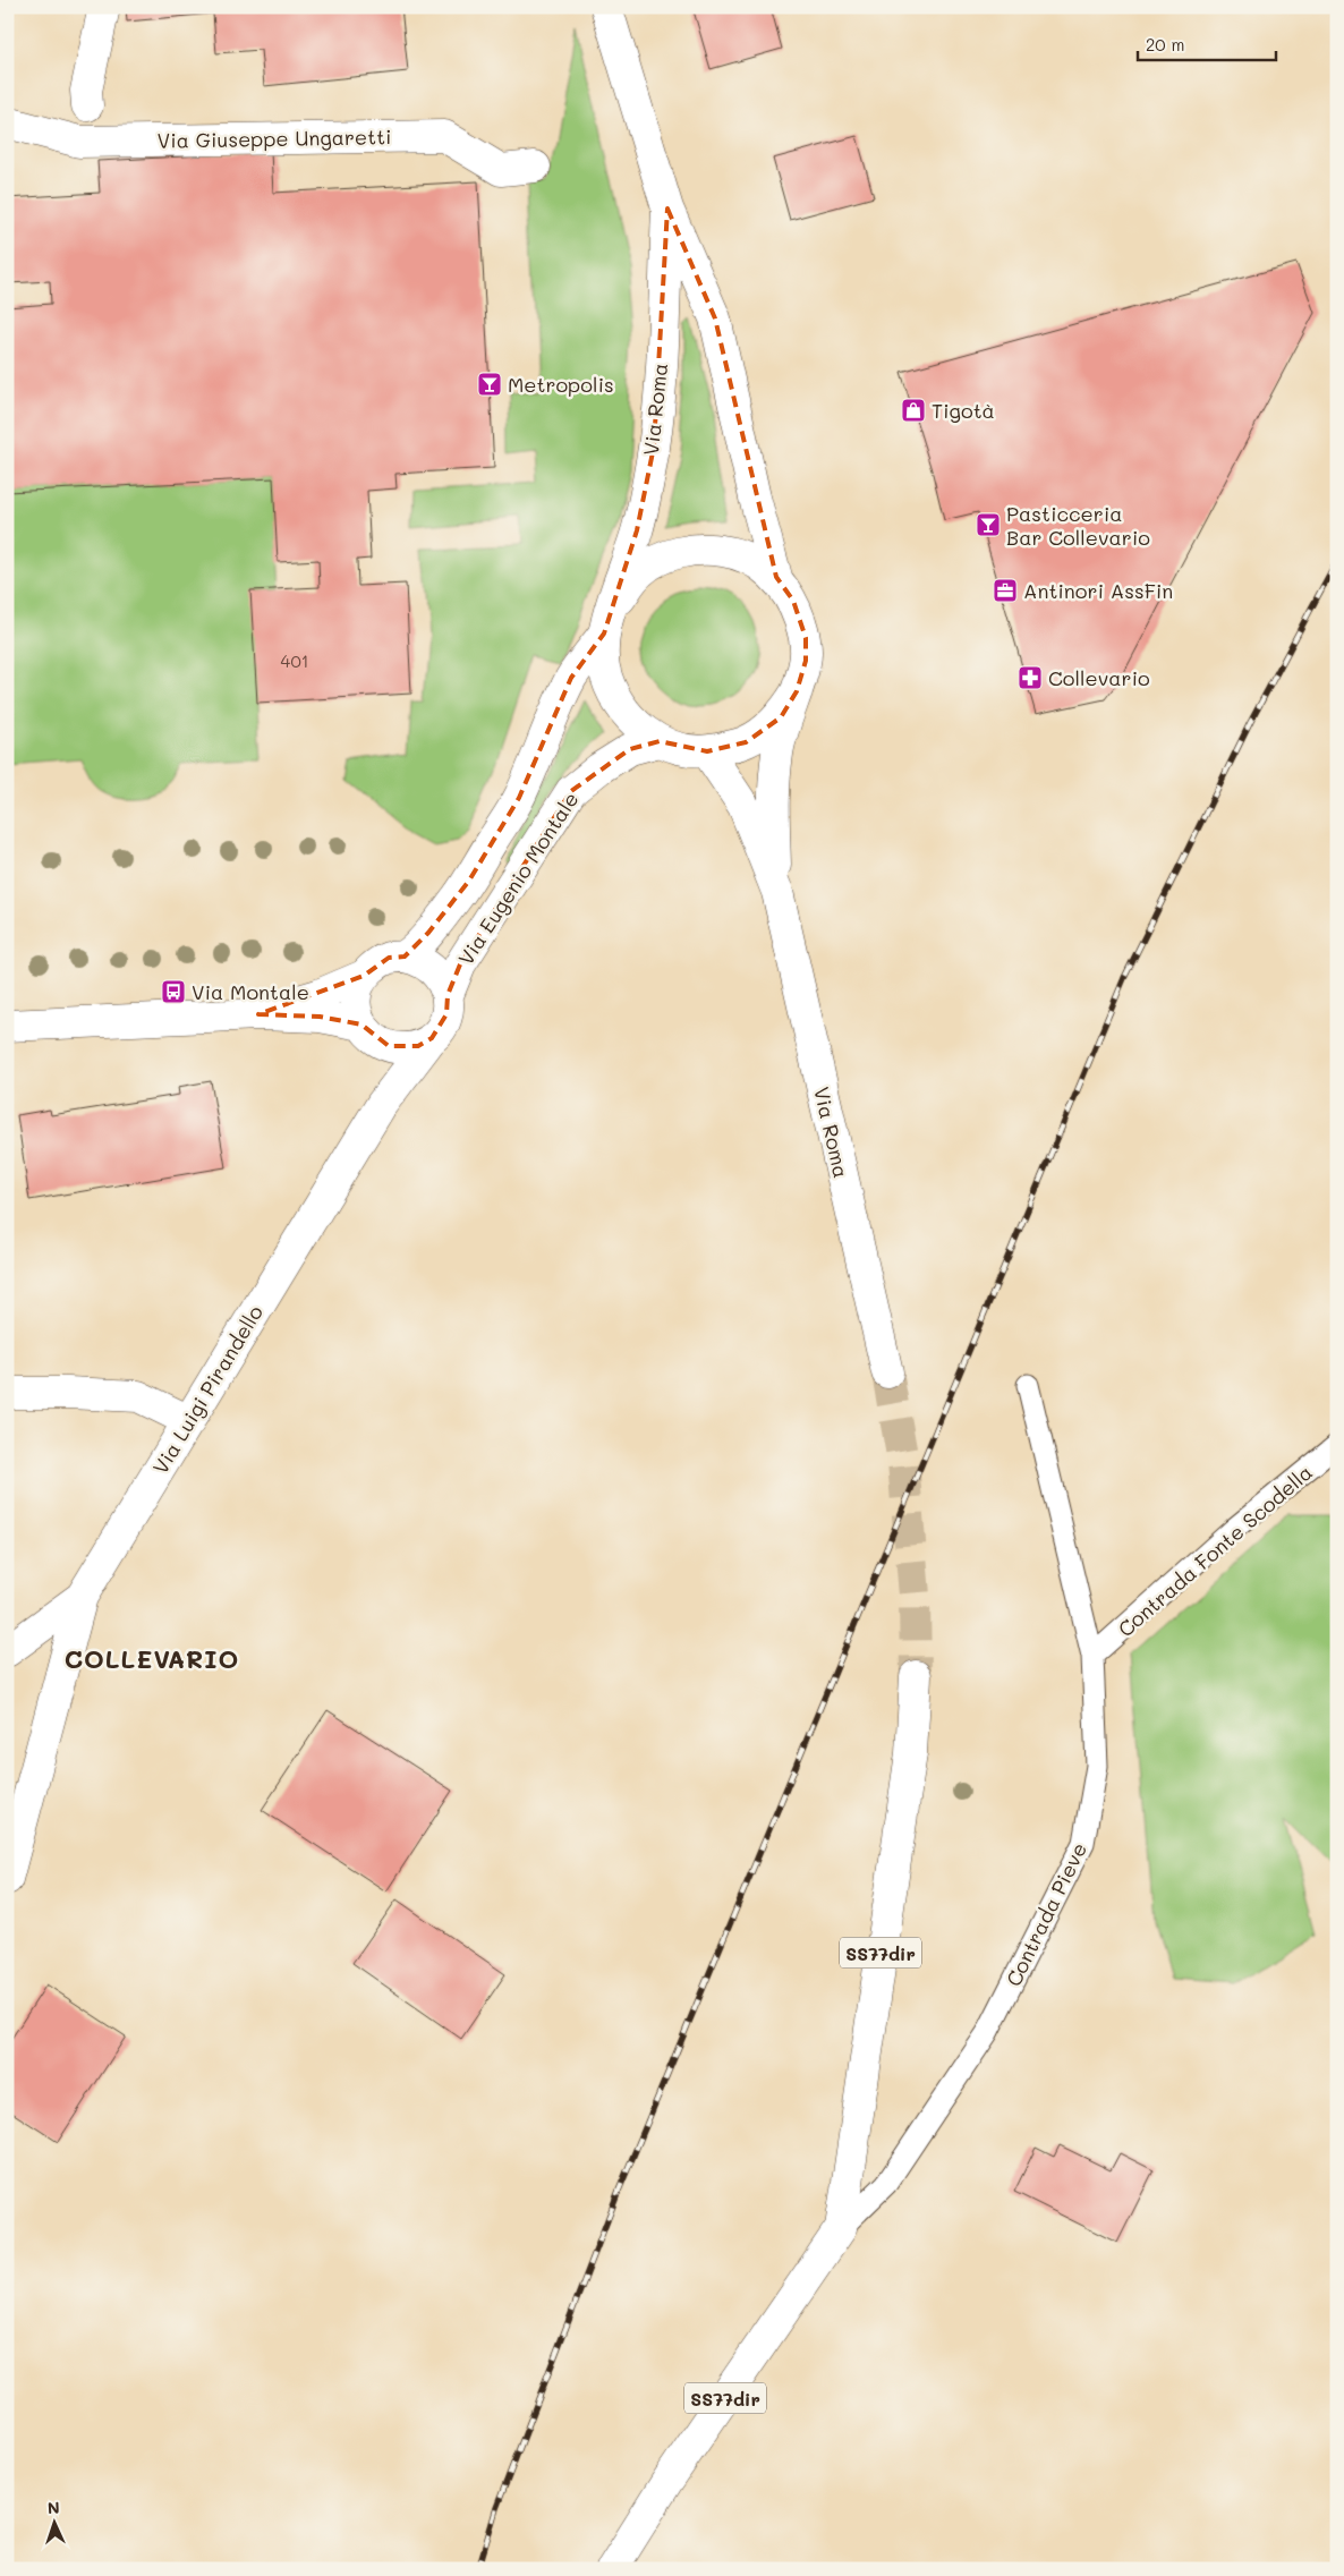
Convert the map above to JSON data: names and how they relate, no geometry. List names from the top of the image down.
{
  "streets": {
    "street": [
      "Via Giuseppe Ungaretti",
      "Via Roma",
      "Via Eugenio Montale",
      "Via Luigi Pirandello",
      "Contrada Pieve",
      "SS77dir"
    ],
    "lane": ["Contrada Fonte Scodella"]
  },
  "crossings": [
    ["Via Roma", "Via Eugenio Montale"],
    ["Via Eugenio Montale", "Via Luigi Pirandello"],
    ["Contrada Fonte Scodella", "Contrada Pieve"]
  ],
  "districts": ["COLLEVARIO"],
  "places": {
    "bar": ["Metropolis", "Pasticceria Bar Collevario"],
    "shop": ["Tigotà"],
    "office": ["Antinori AssFin"],
    "pharmacy": ["Collevario"],
    "bus stop": ["Via Montale"]
  },
  "house_numbers": ["401"],
  "scale_bar": "20 m",
  "north": "top"
}
